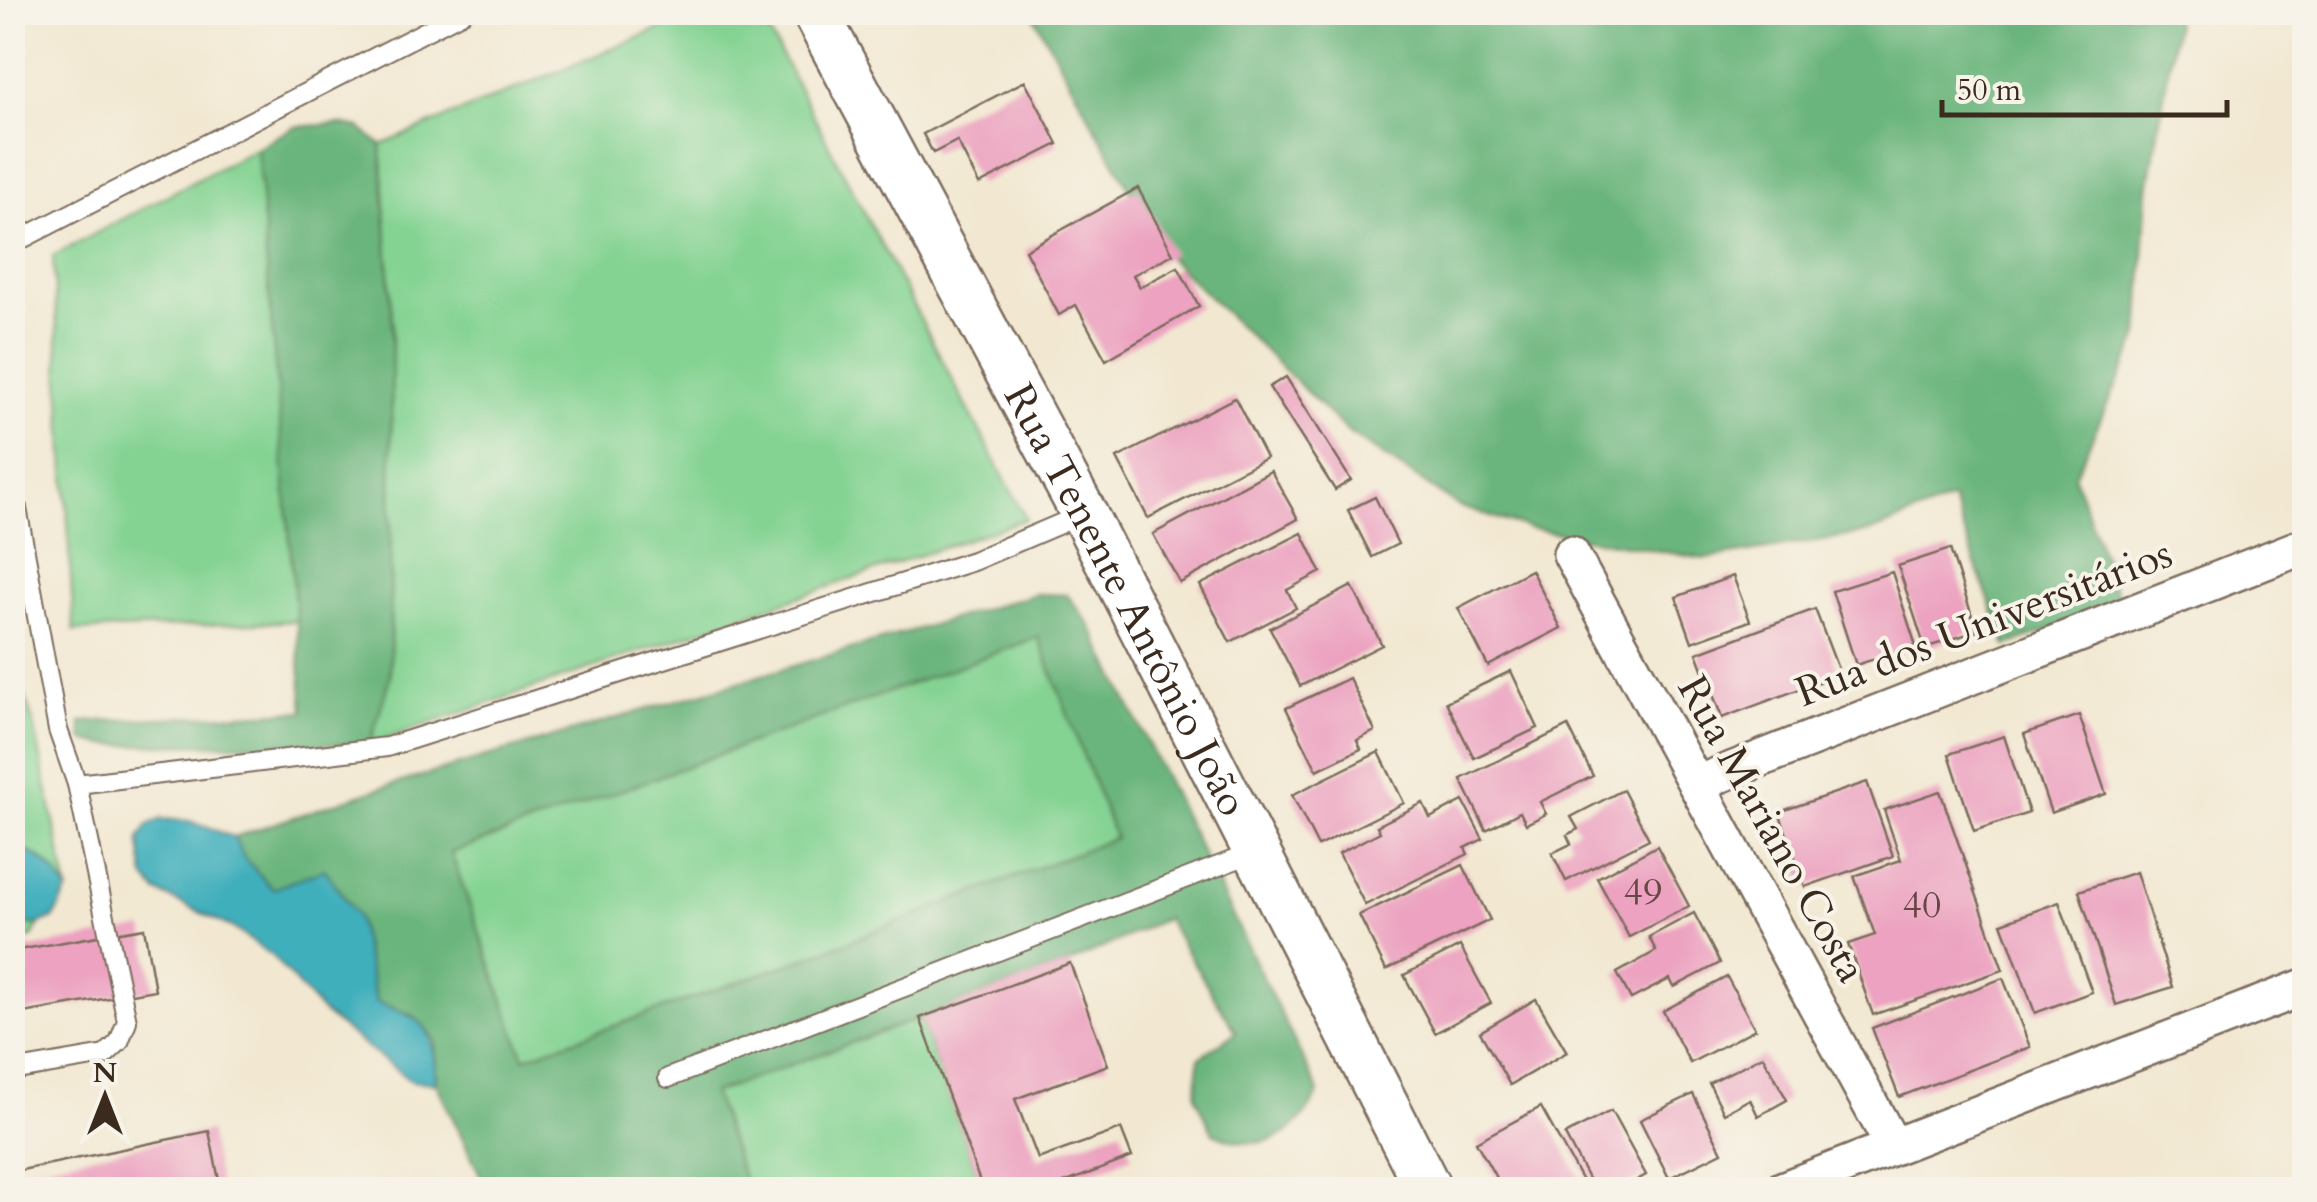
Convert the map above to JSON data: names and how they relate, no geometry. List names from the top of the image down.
{
  "streets": {
    "street": ["Rua Tenente Antônio João", "Rua dos Universitários", "Rua Mariano Costa"]
  },
  "crossings": [
    ["Rua dos Universitários", "Rua Mariano Costa"]
  ],
  "house_numbers": ["49", "40"],
  "scale_bar": "50 m",
  "north": "top"
}
